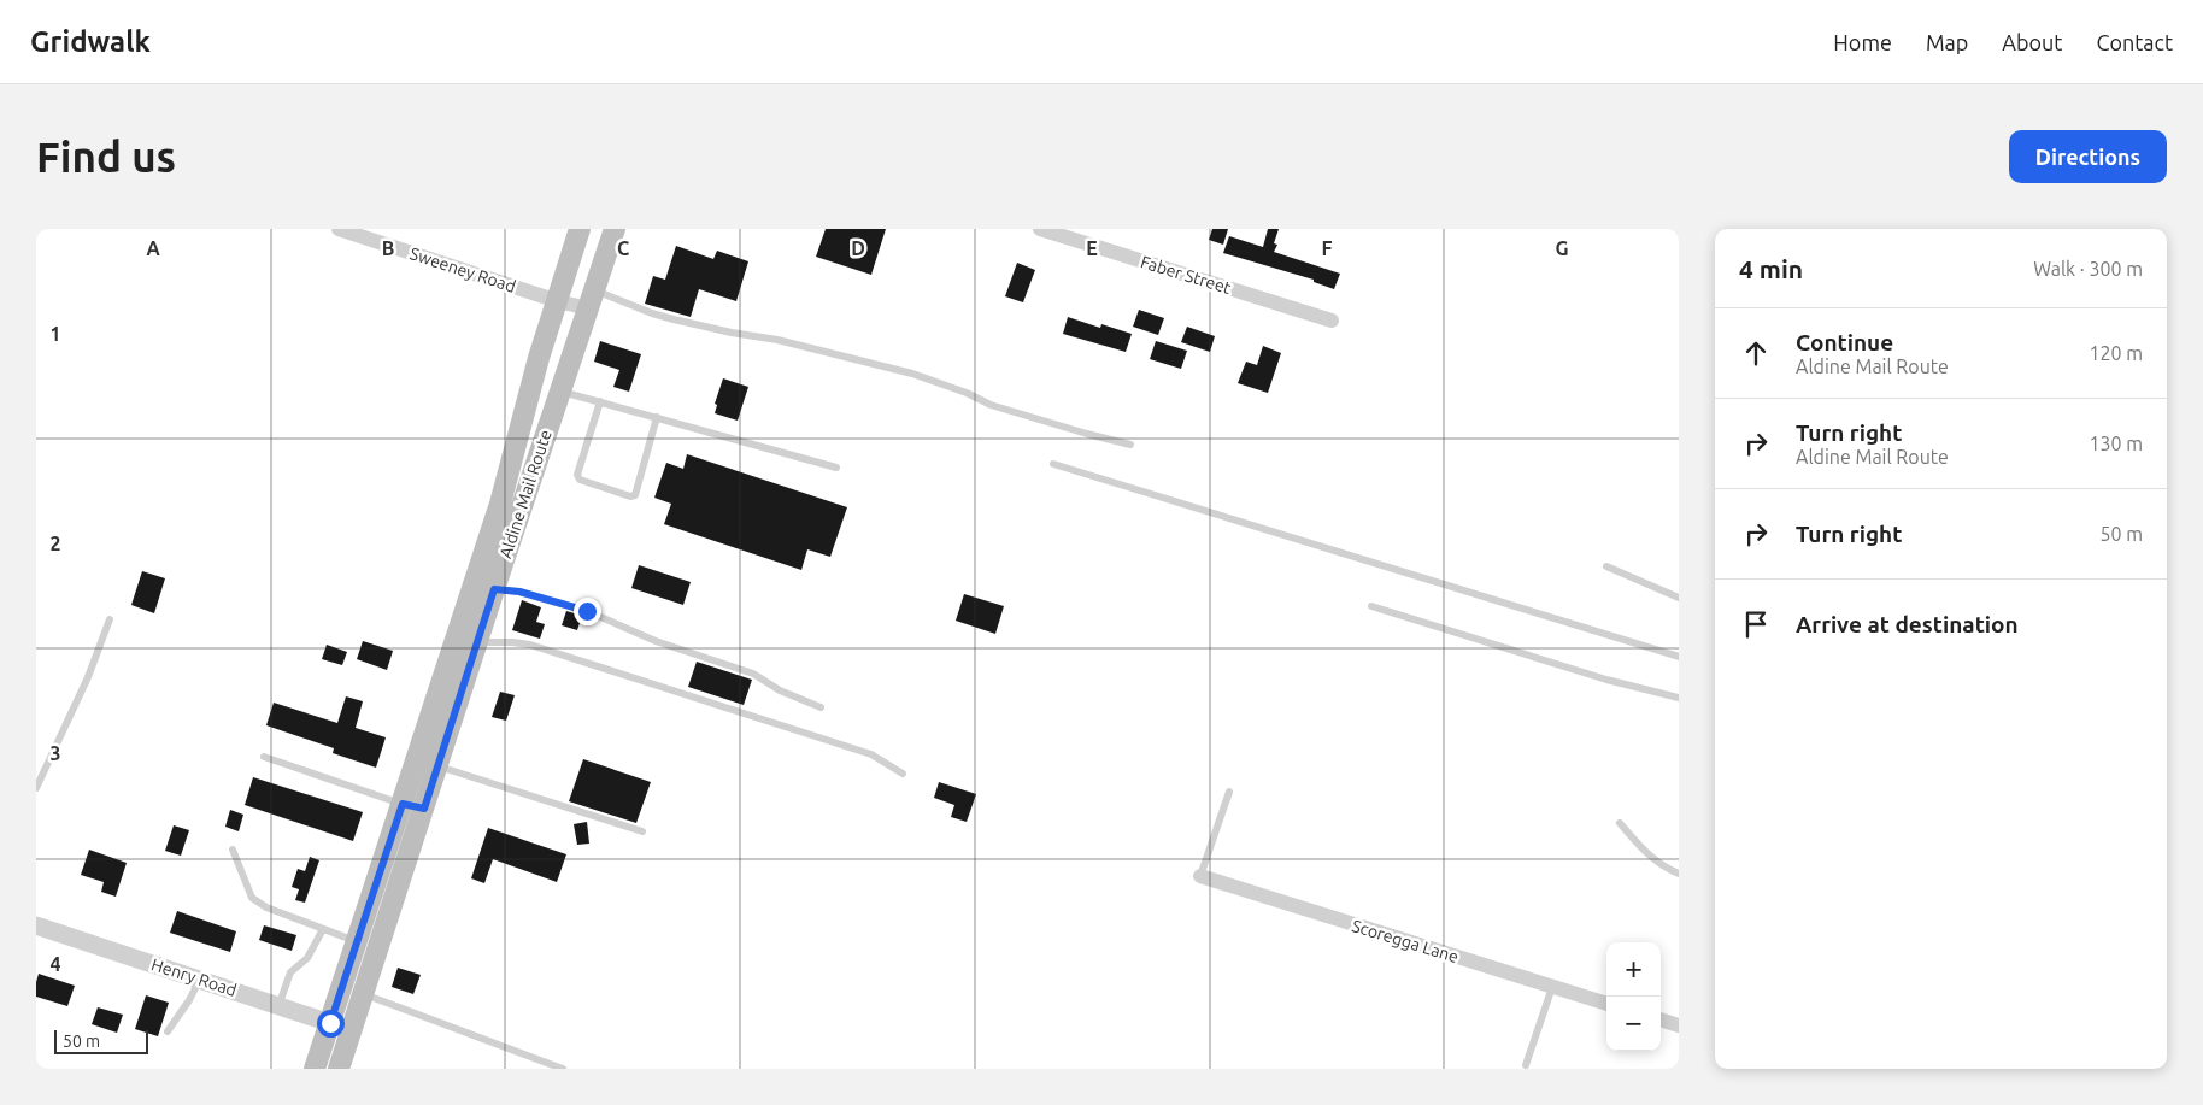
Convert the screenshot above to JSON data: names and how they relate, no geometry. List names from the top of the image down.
{
  "streets": {
    "main road": ["Aldine Mail Route"],
    "street": [
      "Sweeney Road",
      "Faber Street",
      "Scoregga Lane",
      "Henry Road"
    ]
  },
  "crossings": [
    ["Sweeney Road", "Aldine Mail Route"],
    ["Aldine Mail Route", "Henry Road"]
  ],
  "scale_bar": "50 m",
  "page": {
    "header": "Gridwalk",
    "nav": [
      "Home",
      "Map",
      "About",
      "Contact"
    ],
    "buttons": "Directions",
    "title": "Find us",
    "heading": ["4 min", "Walk · 300 m"],
    "list": [
      ["Continue", "Aldine Mail Route", "120 m"],
      ["Turn right", "Aldine Mail Route", "130 m"],
      ["Turn right", "50 m"],
      "Arrive at destination"
    ],
    "map_buttons": ["+", "−"],
    "scale": "50 m"
  },
  "grid": {
    "columns": [
      "A",
      "B",
      "C",
      "D",
      "E",
      "F",
      "G"
    ],
    "rows": [
      "1",
      "2",
      "3",
      "4"
    ]
  }
}
